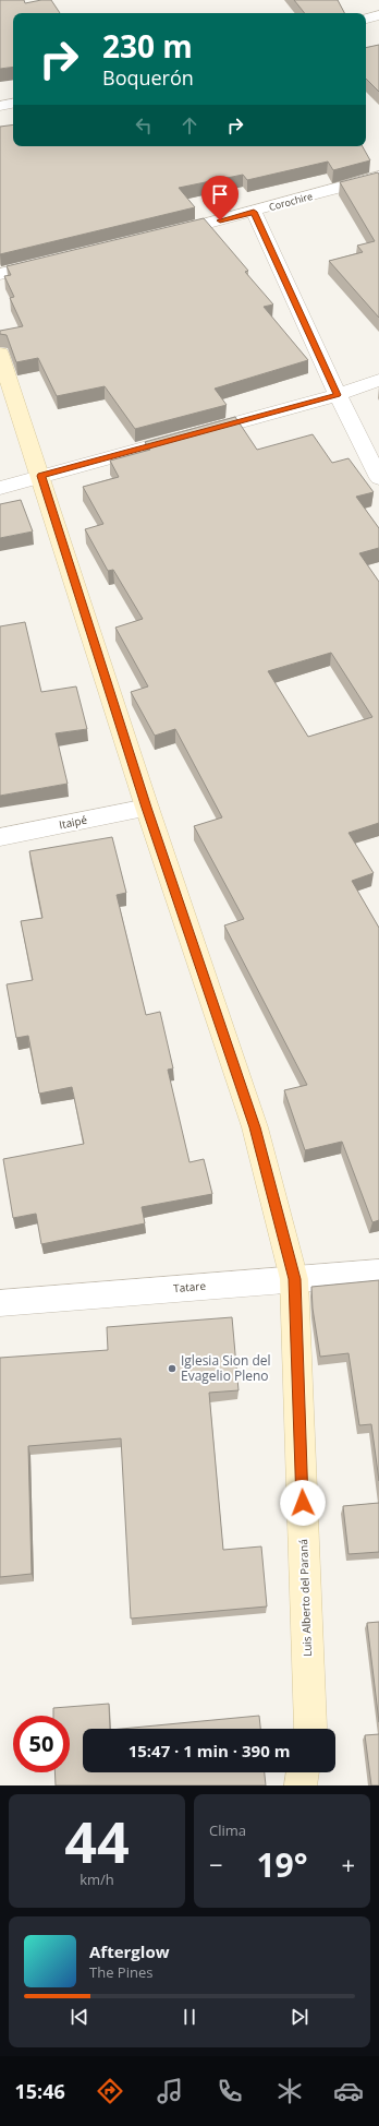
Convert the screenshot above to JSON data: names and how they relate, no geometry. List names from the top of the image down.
{
  "streets": {
    "main road": ["Luis Alberto del Paraná"],
    "street": ["Corochire", "Itaipé", "Tatare"]
  },
  "crossings": [
    ["Itaipé", "Luis Alberto del Paraná"],
    ["Tatare", "Luis Alberto del Paraná"]
  ],
  "places": ["Iglesia Sion del Evagelio Pleno"],
  "page": {
    "turn": ["230 m", "Boquerón"],
    "limit": "50",
    "trip": "15:47 · 1 min · 390 m",
    "tile": [
      ["44", "km/h"],
      "Clima"
    ],
    "heat": ["−", "19°", "+"],
    "song": ["Afterglow", "The Pines"],
    "tabs": "15:46"
  }
}
